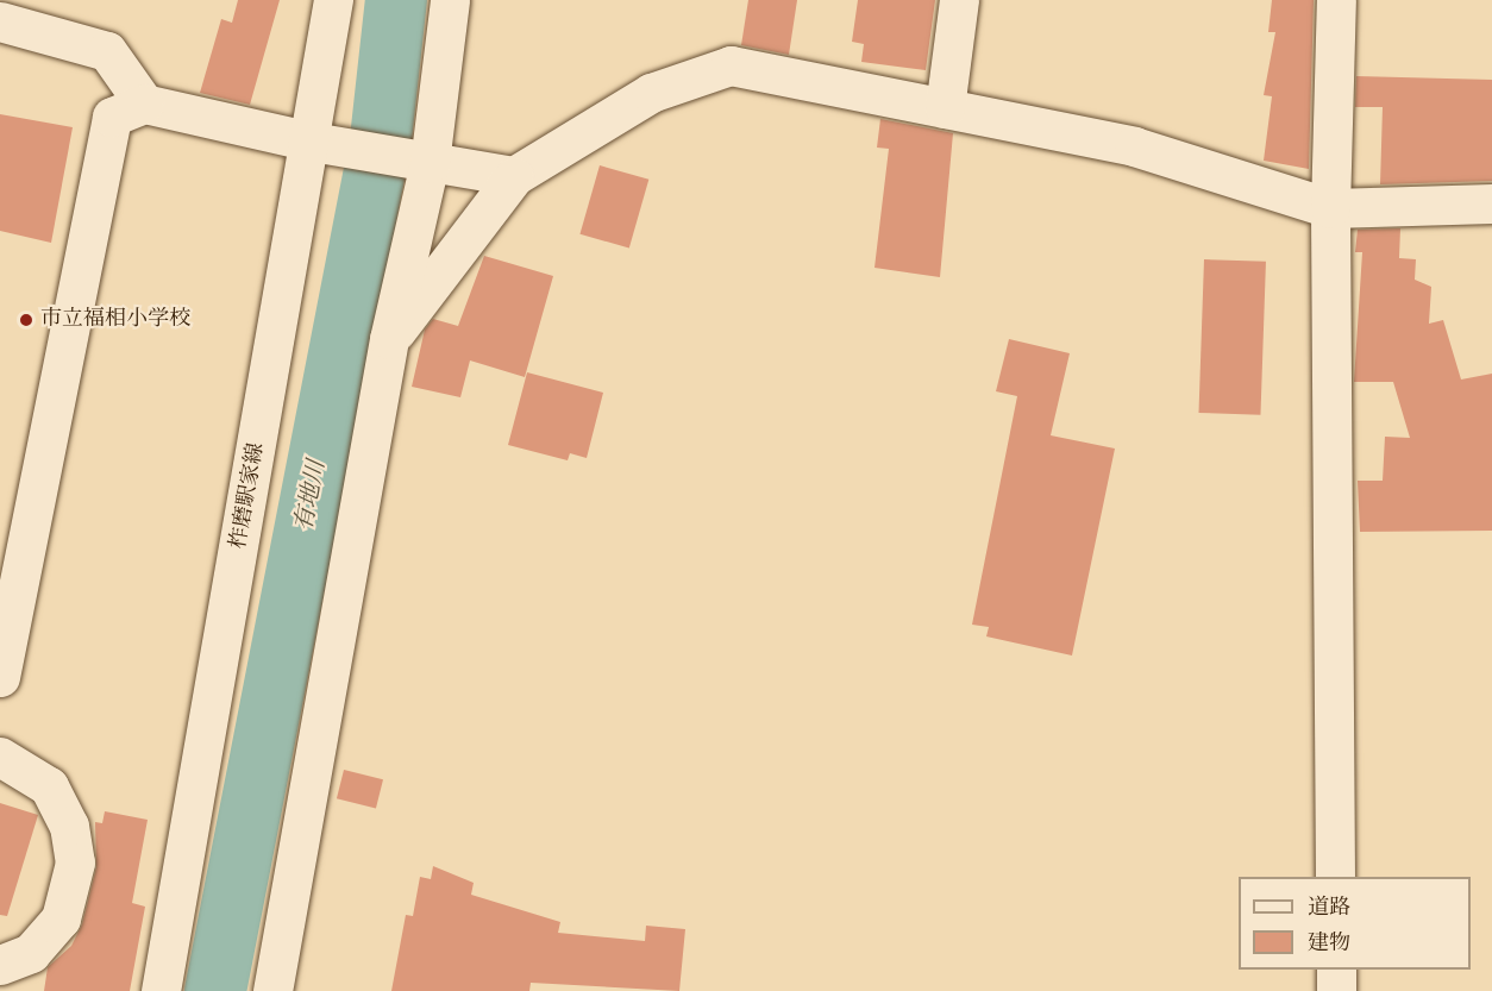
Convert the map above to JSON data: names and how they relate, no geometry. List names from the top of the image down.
{
  "streets": {
    "street": ["柞磨駅家線"]
  },
  "water": ["有地川"],
  "places": ["市立福相小学校"],
  "legend": ["道路", "建物"]
}
